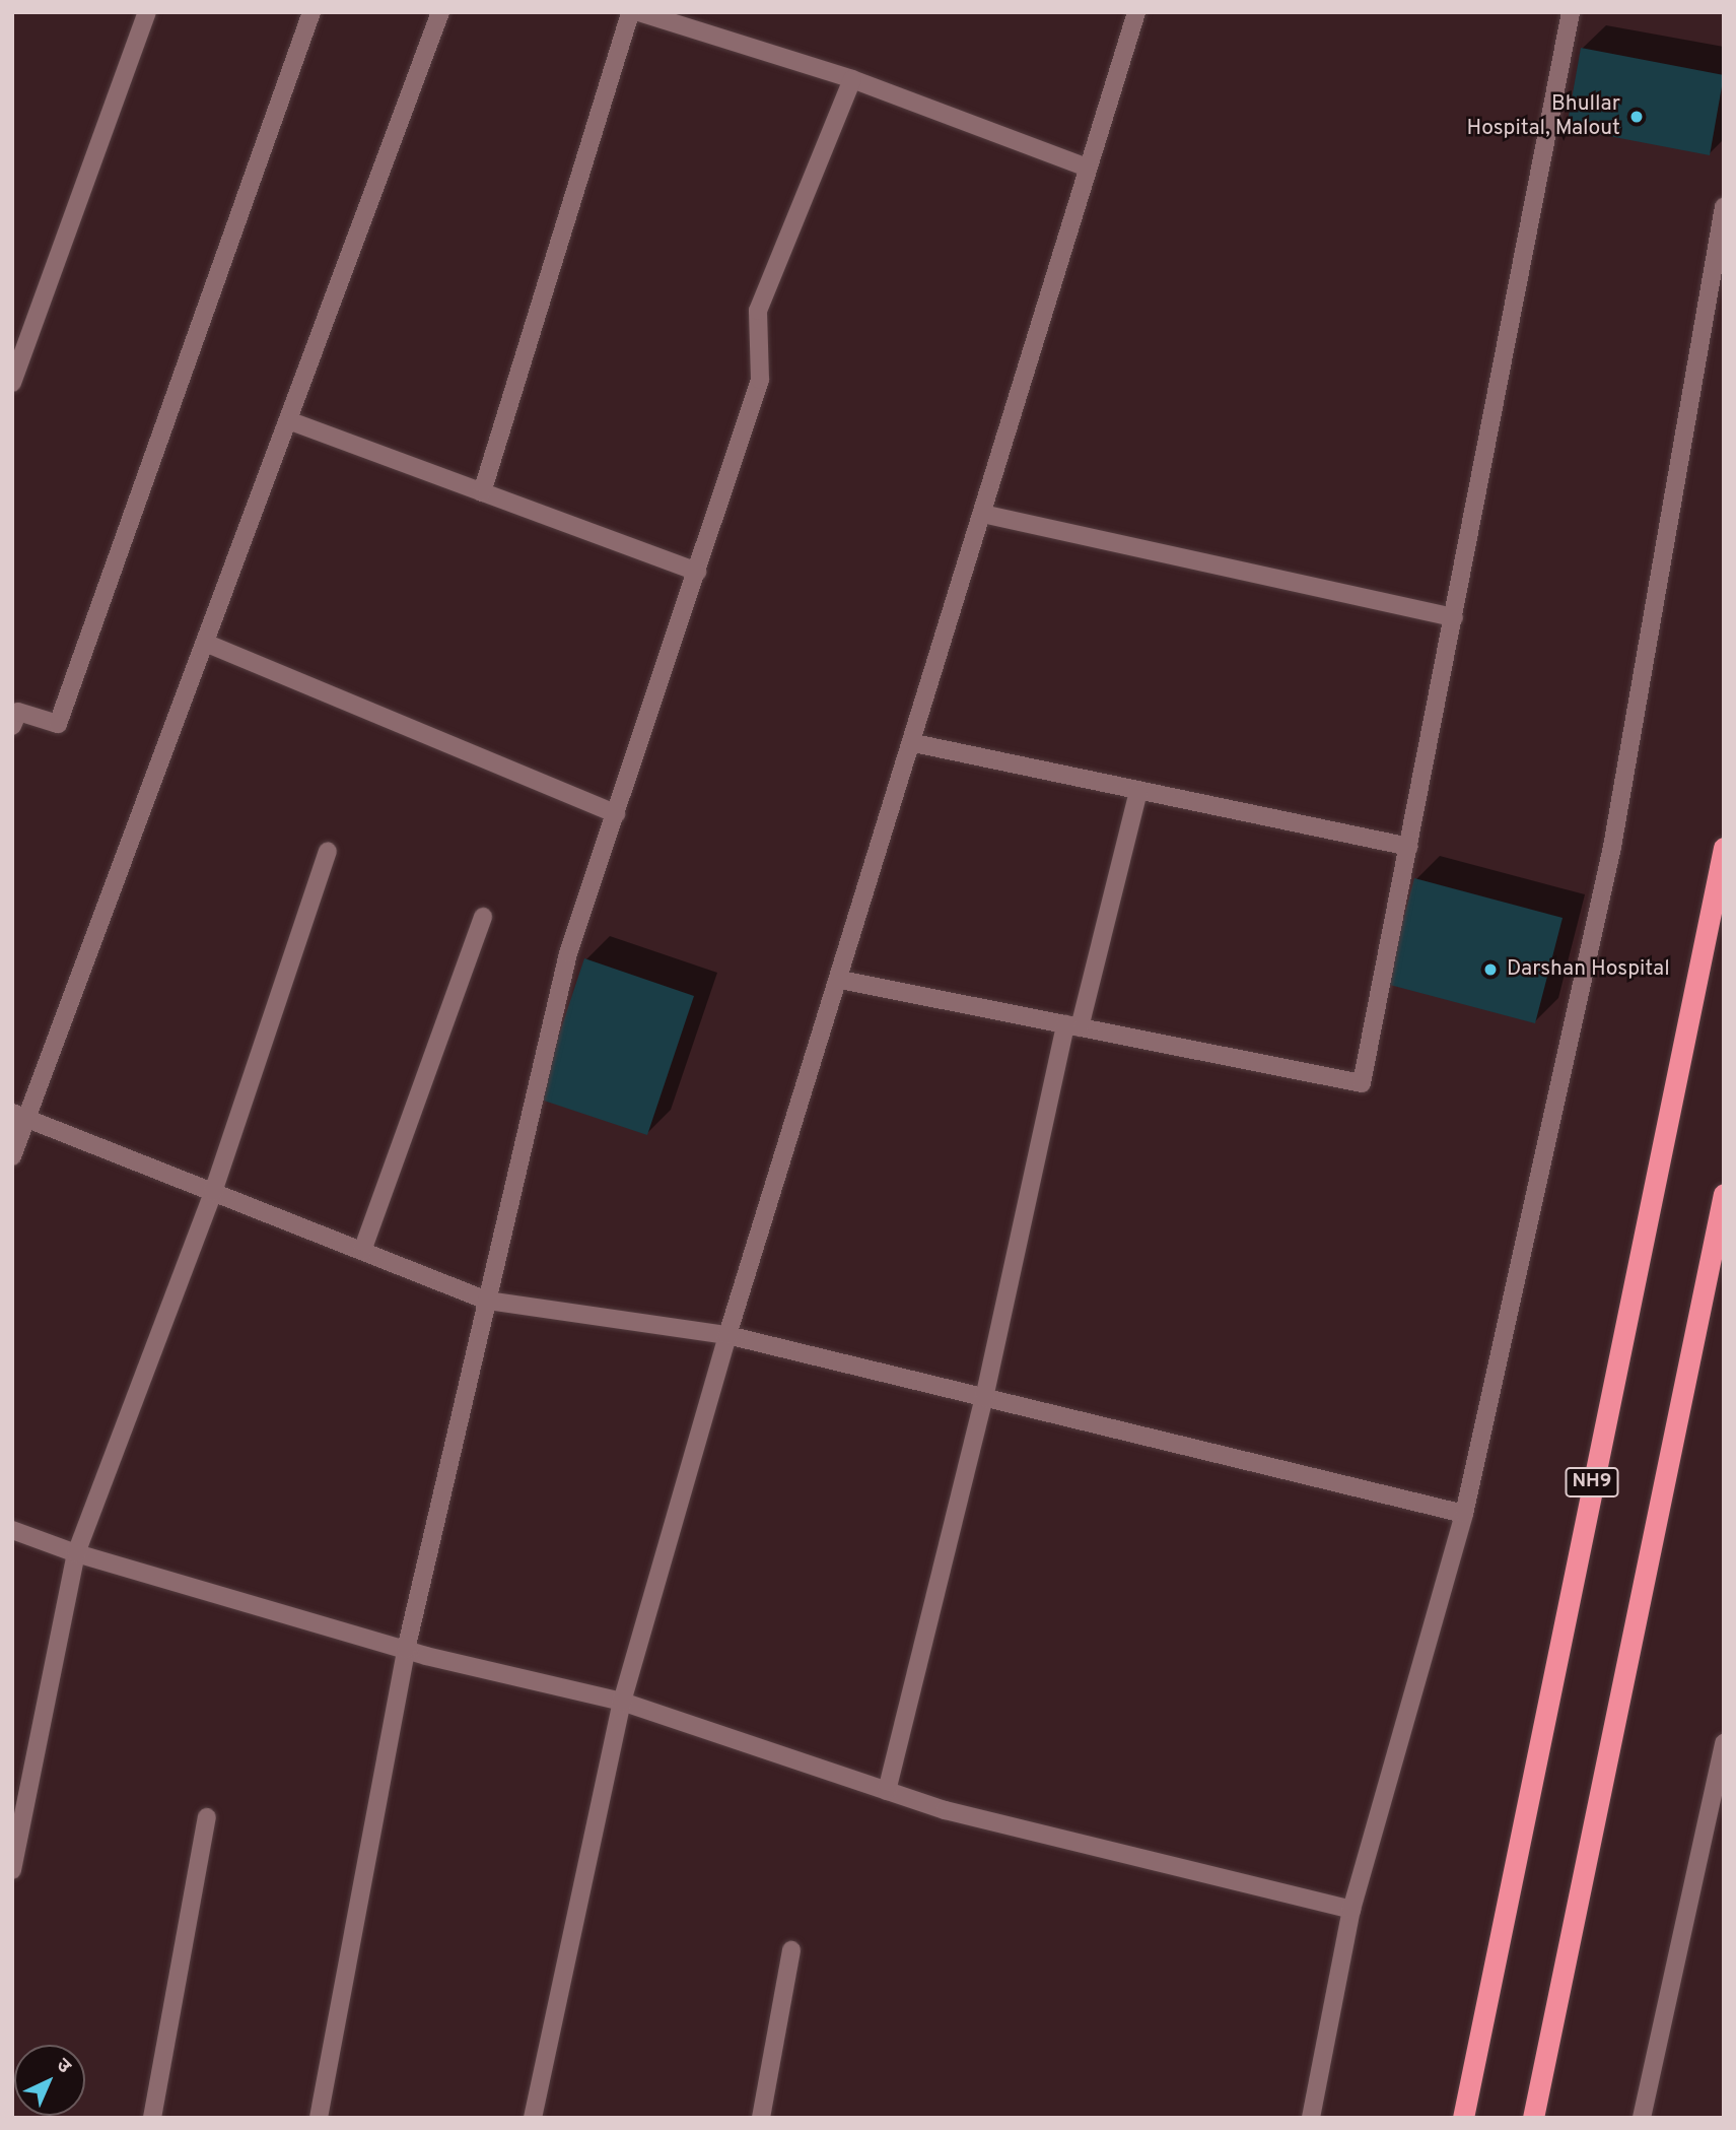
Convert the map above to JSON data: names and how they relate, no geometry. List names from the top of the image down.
{
  "streets": {
    "highway": ["NH9"]
  },
  "places": ["Bhullar Hospital, Malout", "Darshan Hospital"],
  "north": "top right"
}
